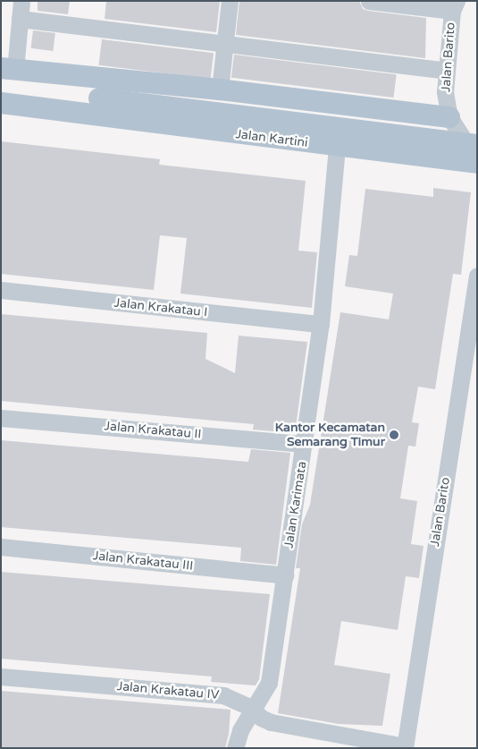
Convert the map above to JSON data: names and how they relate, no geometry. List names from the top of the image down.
{
  "streets": {
    "main road": ["Jalan Kartini"],
    "street": [
      "Jalan Barito",
      "Jalan Krakatau I",
      "Jalan Krakatau II",
      "Jalan Karimata",
      "Jalan Krakatau III",
      "Jalan Krakatau IV"
    ]
  },
  "crossings": [
    ["Jalan Barito", "Jalan Kartini"],
    ["Jalan Barito", "Jalan Krakatau IV"],
    ["Jalan Kartini", "Jalan Karimata"],
    ["Jalan Krakatau I", "Jalan Karimata"],
    ["Jalan Krakatau II", "Jalan Karimata"],
    ["Jalan Karimata", "Jalan Krakatau III"],
    ["Jalan Karimata", "Jalan Krakatau IV"]
  ],
  "places": ["Kantor Kecamatan Semarang Timur"]
}
